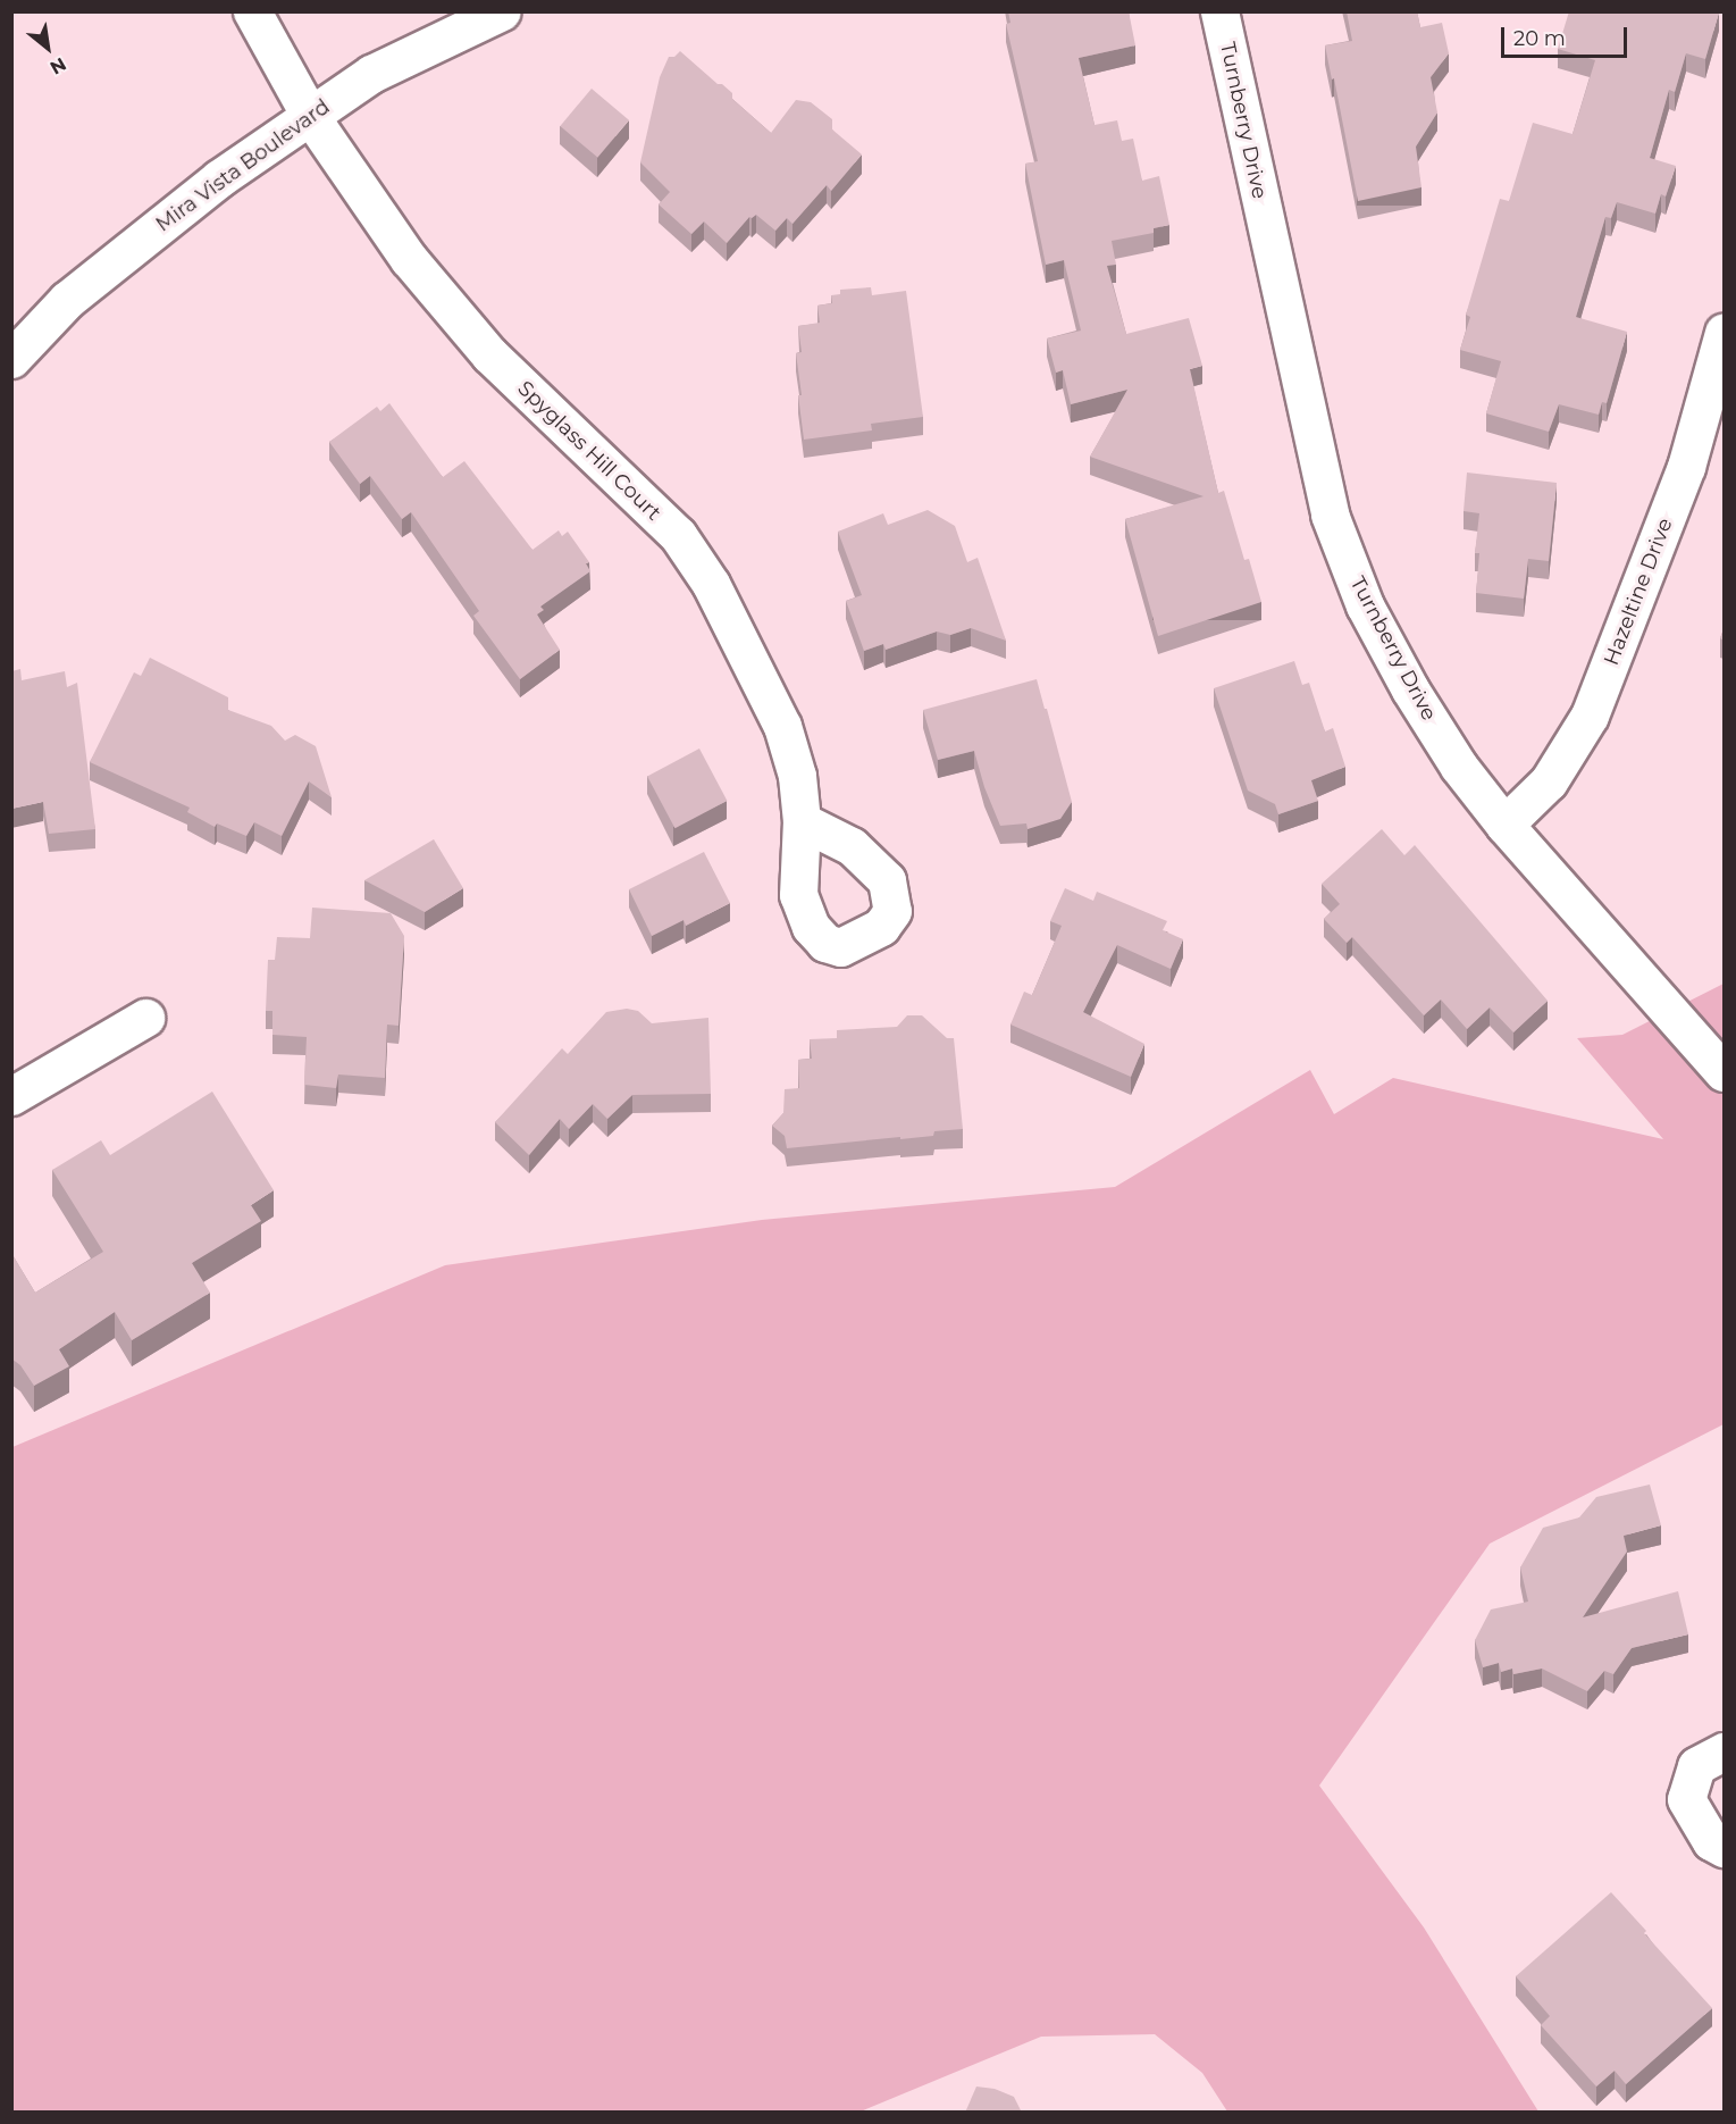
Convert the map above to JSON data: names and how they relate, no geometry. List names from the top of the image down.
{
  "streets": {
    "street": [
      "Turnberry Drive",
      "Mira Vista Boulevard",
      "Spyglass Hill Court",
      "Hazeltine Drive"
    ]
  },
  "crossings": [
    ["Turnberry Drive", "Hazeltine Drive"],
    ["Mira Vista Boulevard", "Spyglass Hill Court"]
  ],
  "scale_bar": "20 m",
  "north": "bottom right"
}
